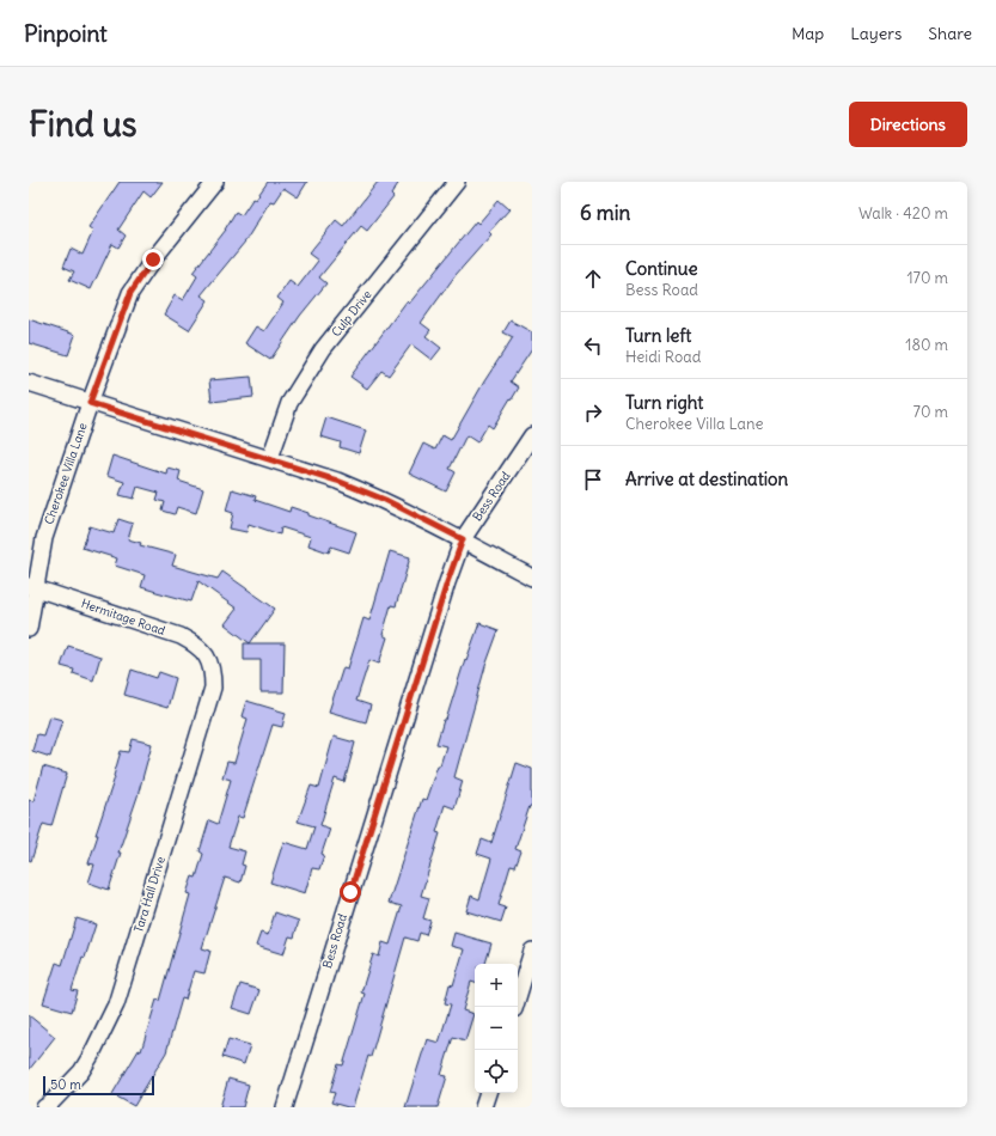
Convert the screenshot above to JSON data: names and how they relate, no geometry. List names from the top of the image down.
{
  "streets": {
    "street": [
      "Culp Drive",
      "Cherokee Villa Lane",
      "Bess Road",
      "Hermitage Road",
      "Tara Hall Drive"
    ]
  },
  "crossings": [
    ["Cherokee Villa Lane", "Hermitage Road"],
    ["Hermitage Road", "Tara Hall Drive"]
  ],
  "scale_bar": "50 m",
  "page": {
    "header": "Pinpoint",
    "nav": ["Map", "Layers", "Share"],
    "buttons": "Directions",
    "title": "Find us",
    "heading": ["6 min", "Walk · 420 m"],
    "list": [
      ["Continue", "Bess Road", "170 m"],
      ["Turn left", "Heidi Road", "180 m"],
      ["Turn right", "Cherokee Villa Lane", "70 m"],
      "Arrive at destination"
    ],
    "map_buttons": ["+", "−"],
    "scale": "50 m"
  }
}
